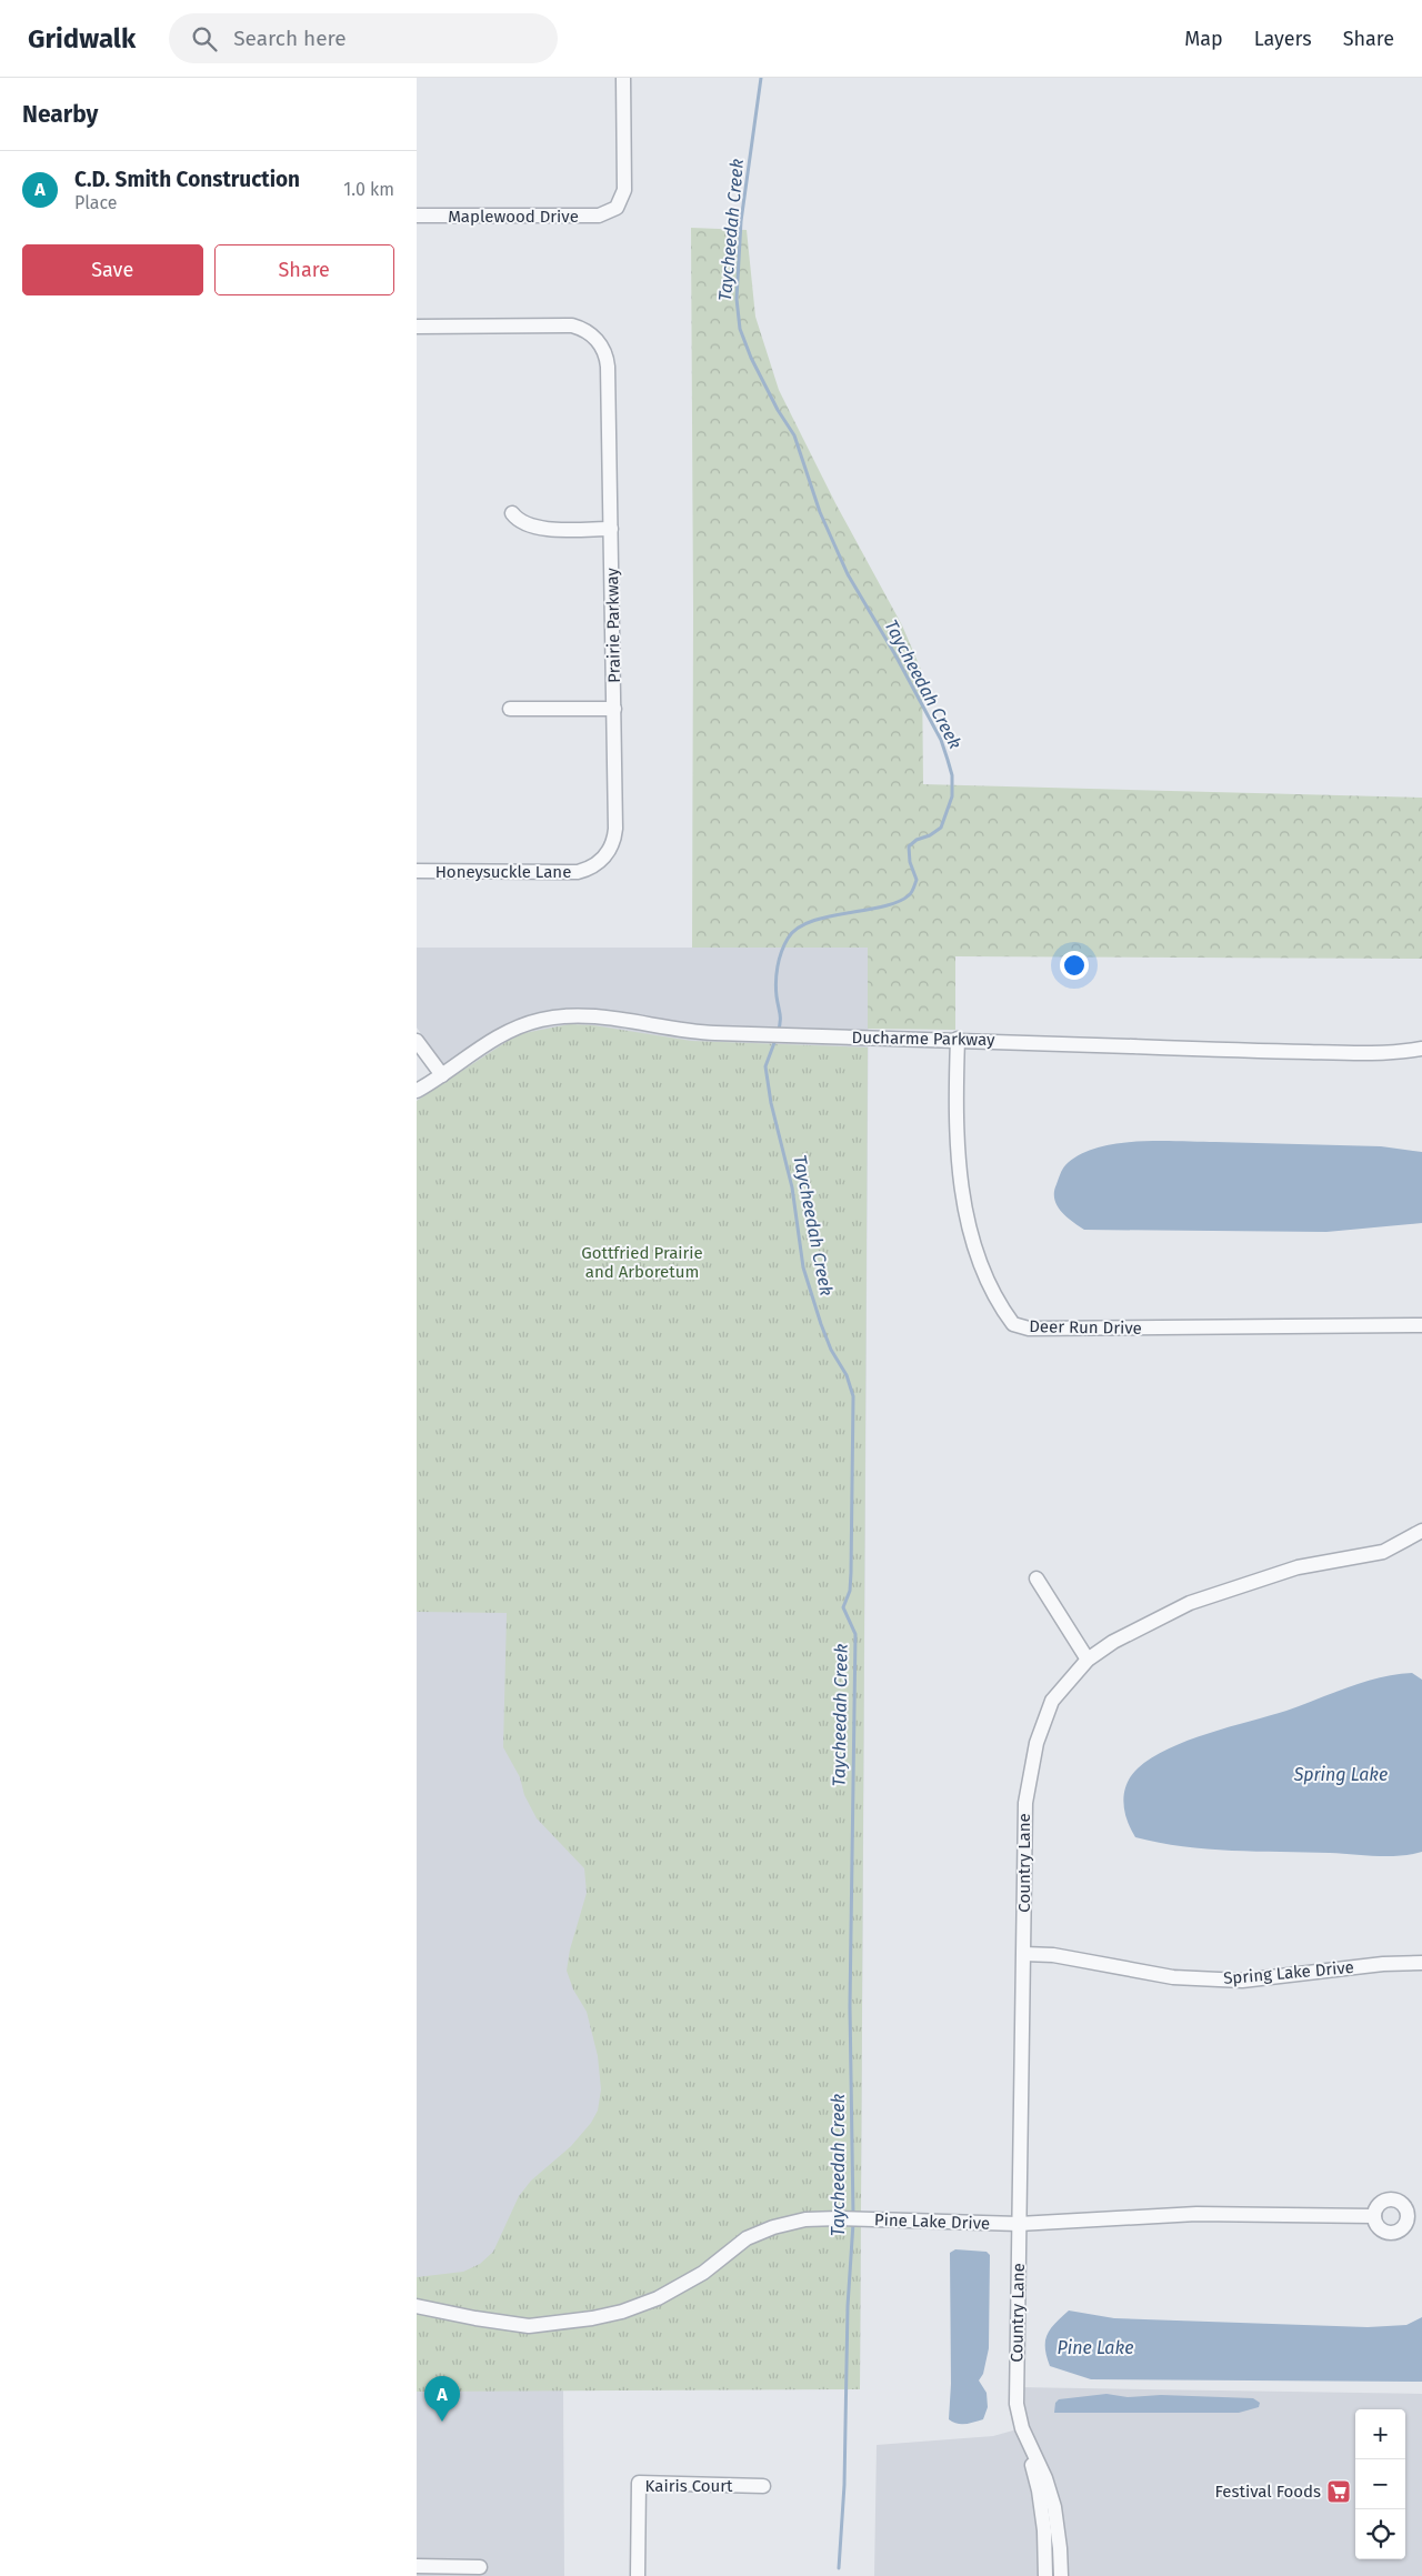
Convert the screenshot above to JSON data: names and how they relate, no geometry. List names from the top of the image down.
{
  "streets": {
    "street": [
      "Maplewood Drive",
      "Prairie Parkway",
      "Honeysuckle Lane",
      "Ducharme Parkway",
      "Deer Run Drive",
      "Country Lane",
      "Spring Lake Drive",
      "Pine Lake Drive",
      "Kairis Court"
    ]
  },
  "crossings": [
    ["Prairie Parkway", "Honeysuckle Lane"],
    ["Ducharme Parkway", "Deer Run Drive"],
    ["Country Lane", "Spring Lake Drive"],
    ["Country Lane", "Pine Lake Drive"]
  ],
  "water": ["Taycheedah Creek", "Spring Lake", "Pine Lake"],
  "parks": ["Gottfried Prairie and Arboretum"],
  "places": {
    "supermarket": ["Festival Foods"]
  },
  "page": {
    "header": "Gridwalk",
    "search": "Search here",
    "nav": ["Map", "Layers", "Share"],
    "heading": "Nearby",
    "list": [
      {
        "mark": "A",
        "name": "C.D. Smith Construction",
        "note": "Place",
        "value": "1.0 km"
      }
    ],
    "buttons": ["Save", "Share"],
    "pins": "A",
    "map_buttons": ["+", "−"]
  }
}
